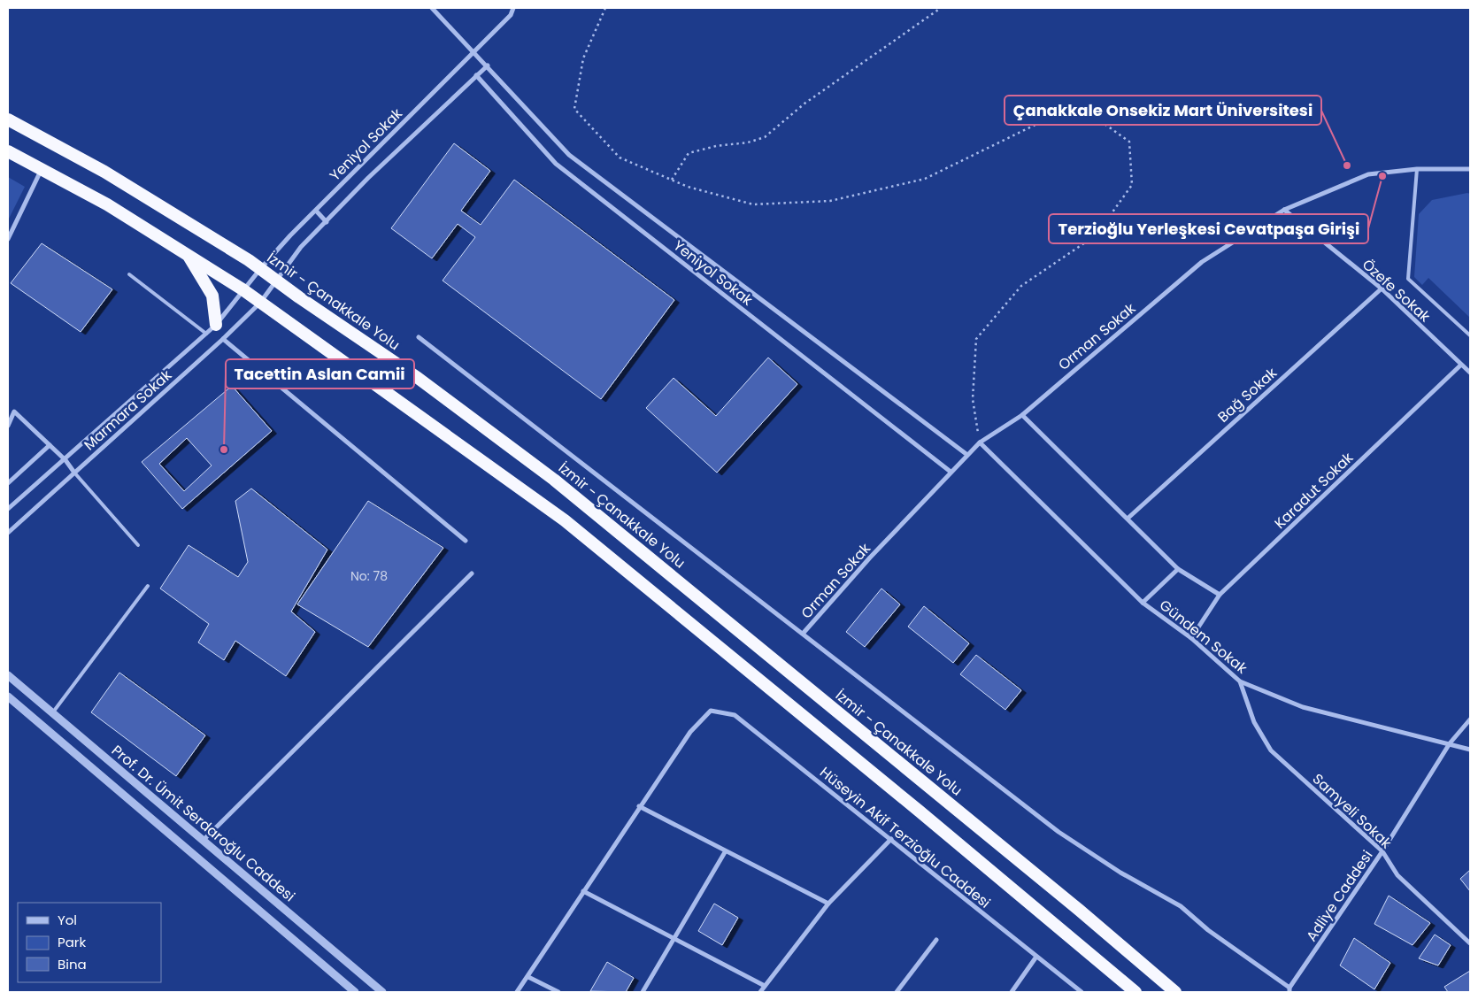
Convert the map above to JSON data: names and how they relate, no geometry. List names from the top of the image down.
{
  "streets": {
    "highway": ["İzmir - Çanakkale Yolu"],
    "street": [
      "Yeniyol Sokak",
      "Özefe Sokak",
      "Orman Sokak",
      "Bağ Sokak",
      "Marmara Sokak",
      "Karadut Sokak",
      "Gündem Sokak",
      "Samyeli Sokak",
      "Prof. Dr. Ümit Serdaroğlu Caddesi",
      "Hüseyin Akif Terzioğlu Caddesi",
      "Adliye Caddesi"
    ]
  },
  "crossings": [
    ["Yeniyol Sokak", "İzmir - Çanakkale Yolu"],
    ["Yeniyol Sokak", "Orman Sokak"],
    ["Yeniyol Sokak", "Marmara Sokak"],
    ["Özefe Sokak", "Orman Sokak"],
    ["Özefe Sokak", "Bağ Sokak"],
    ["Özefe Sokak", "Karadut Sokak"],
    ["Orman Sokak", "Gündem Sokak"],
    ["Karadut Sokak", "Gündem Sokak"],
    ["Gündem Sokak", "Samyeli Sokak"],
    ["Gündem Sokak", "Adliye Caddesi"],
    ["Samyeli Sokak", "Adliye Caddesi"]
  ],
  "places": ["Çanakkale Onsekiz Mart Üniversitesi", "Terzioğlu Yerleşkesi Cevatpaşa Girişi", "Tacettin Aslan Camii"],
  "house_numbers": ["No: 78"],
  "legend": ["Yol", "Park", "Bina"]
}
